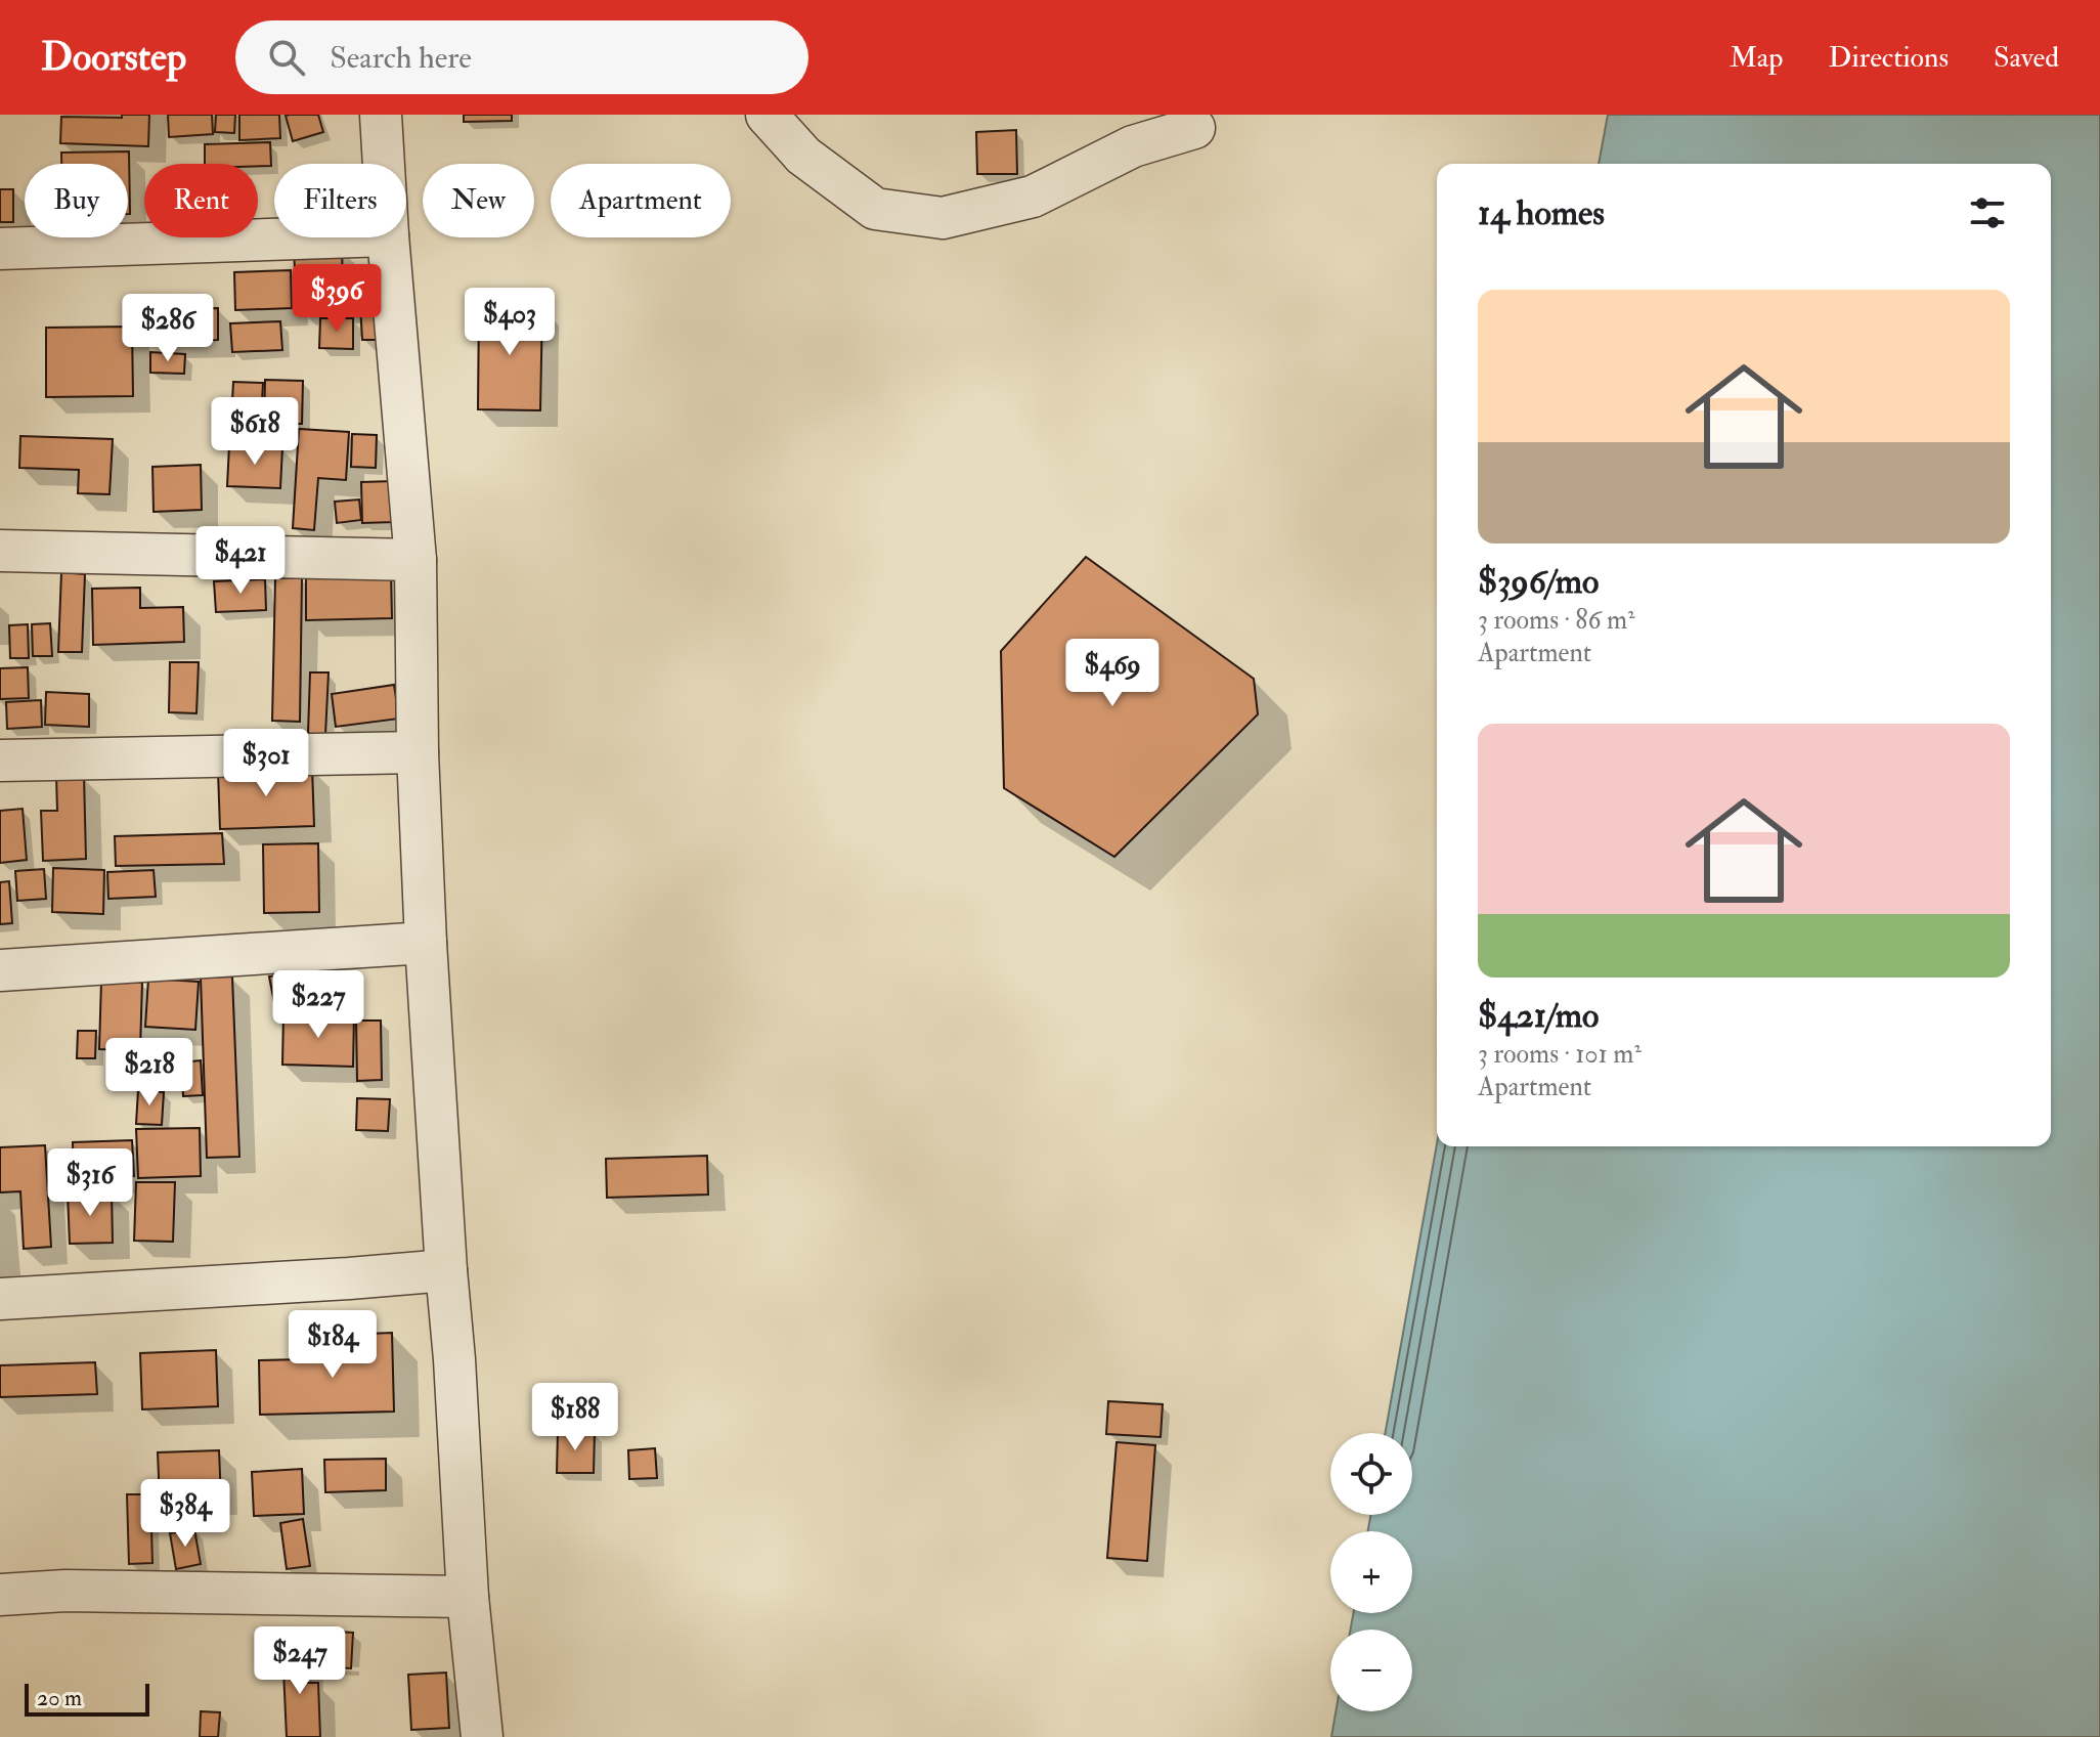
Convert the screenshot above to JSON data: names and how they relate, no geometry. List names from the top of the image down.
{
  "scale_bar": "20 m",
  "page": {
    "header": "Doorstep",
    "search": "Search here",
    "nav": ["Map", "Directions", "Saved"],
    "chip": [
      "Buy",
      "Rent",
      "Filters",
      "New",
      "Apartment"
    ],
    "heading": "14 homes",
    "list": [
      {
        "name": "$396/mo",
        "note": "3 rooms · 86 m² · Apartment"
      },
      {
        "name": "$421/mo",
        "note": "3 rooms · 101 m² · Apartment"
      }
    ],
    "price": [
      "$396",
      "$403",
      "$286",
      "$618",
      "$421",
      "$469",
      "$301",
      "$227",
      "$218",
      "$316",
      "$184",
      "$188",
      "$384",
      "$247"
    ],
    "map_buttons": ["+", "−"],
    "scale": "20 m"
  }
}
